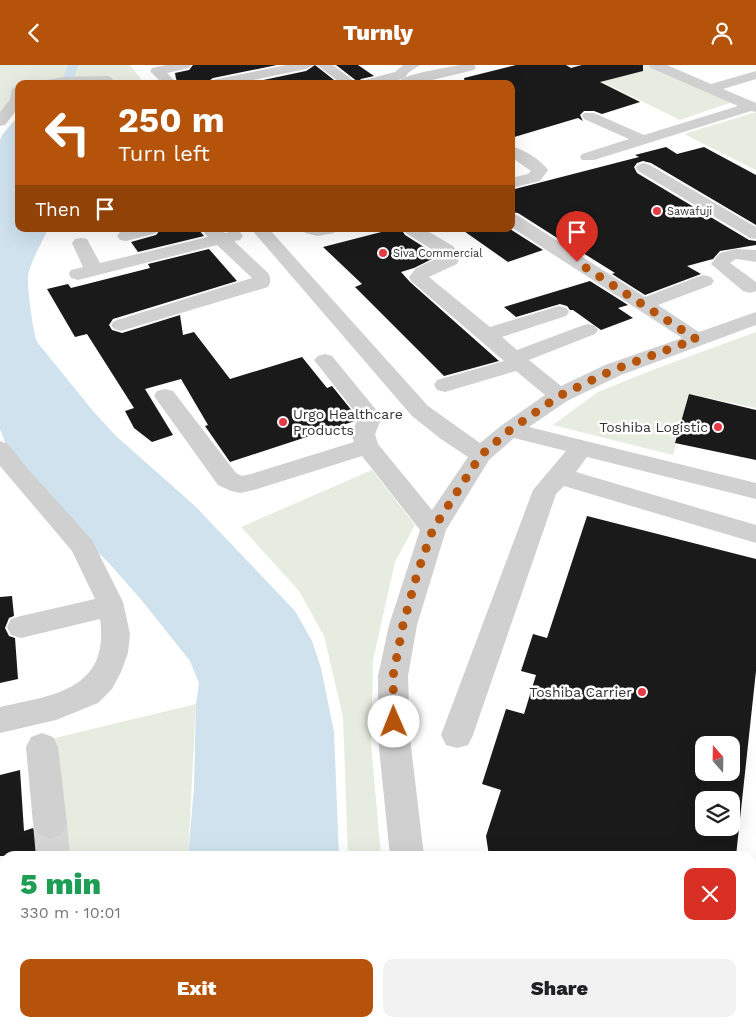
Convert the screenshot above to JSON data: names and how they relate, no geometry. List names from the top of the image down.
{
  "places": [
    "Sawafuji",
    "Siva Commercial",
    "Urgo Healthcare Products",
    "Toshiba Logistic",
    "Toshiba Carrier"
  ],
  "north": "top",
  "page": {
    "header": "Turnly",
    "turn": ["250 m", "Turn left"],
    "then": "Then",
    "heading": ["5 min", "330 m · 10:01"],
    "buttons": ["Exit", "Share"]
  }
}
